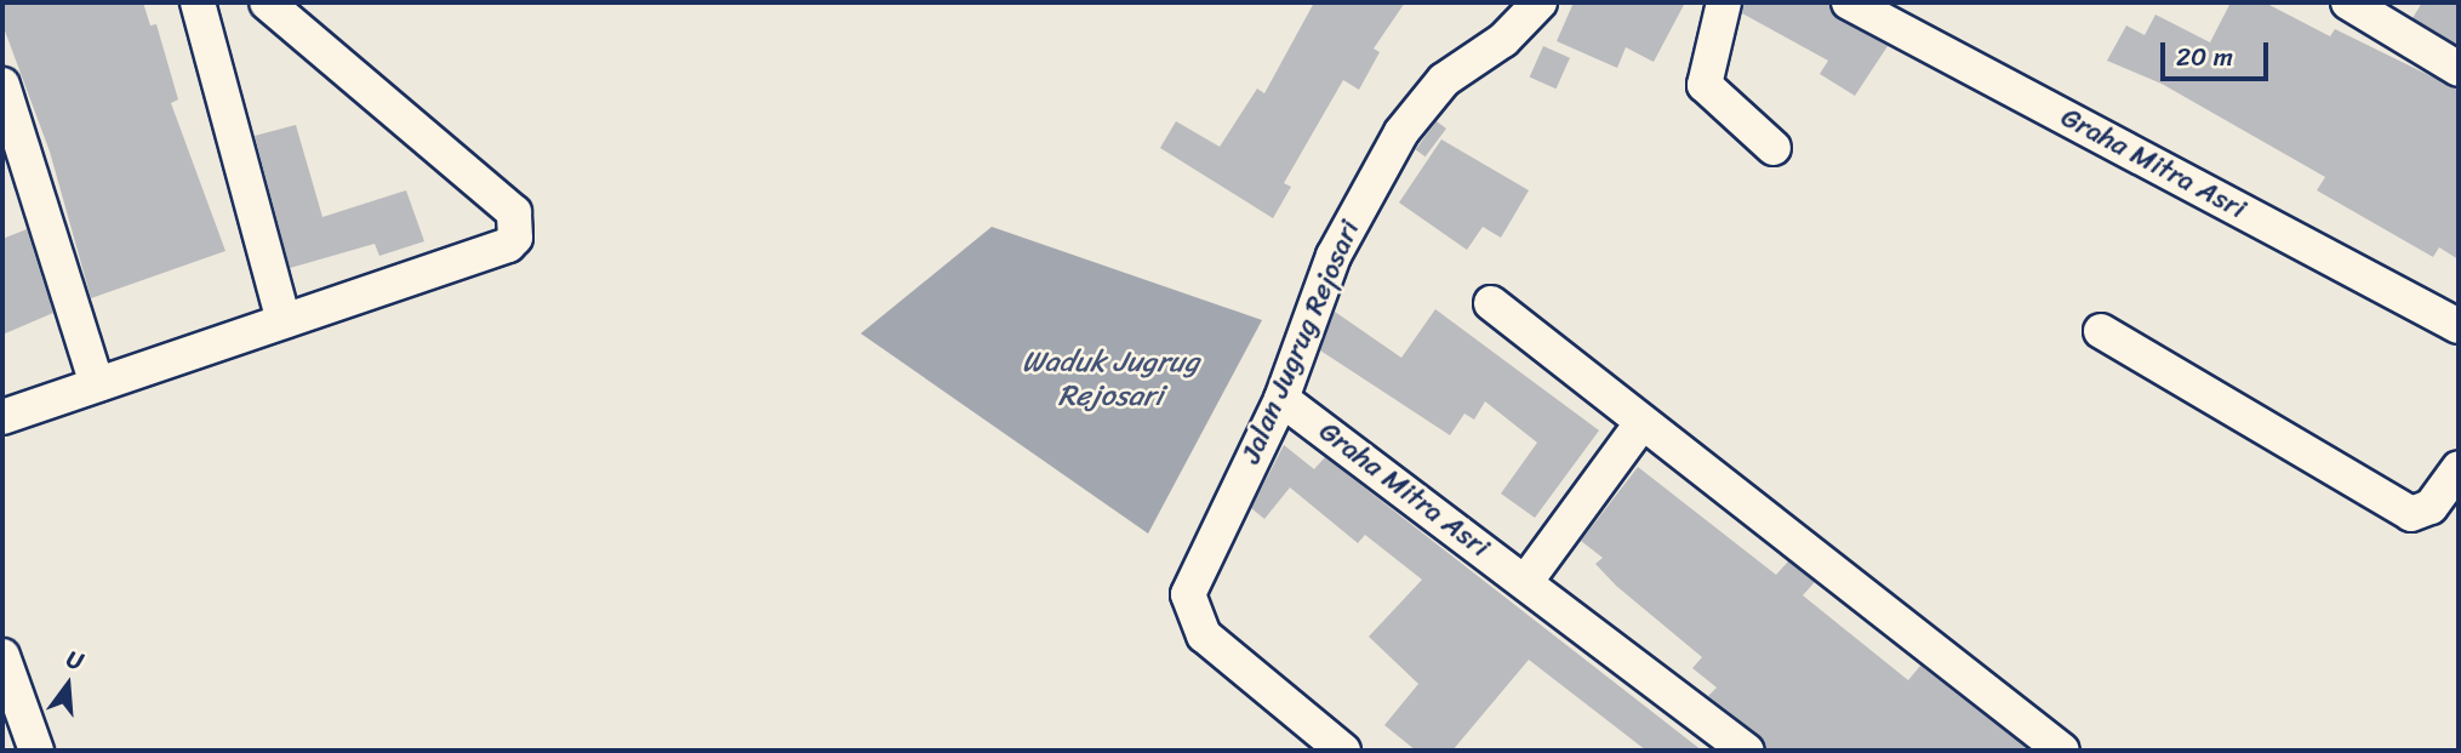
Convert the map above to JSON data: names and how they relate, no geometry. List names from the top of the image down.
{
  "streets": {
    "street": ["Graha Mitra Asri", "Jalan Jugrug Rejosari"]
  },
  "crossings": [
    ["Graha Mitra Asri", "Jalan Jugrug Rejosari"]
  ],
  "water": ["Waduk Jugrug Rejosari"],
  "scale_bar": "20 m",
  "north": "top"
}
